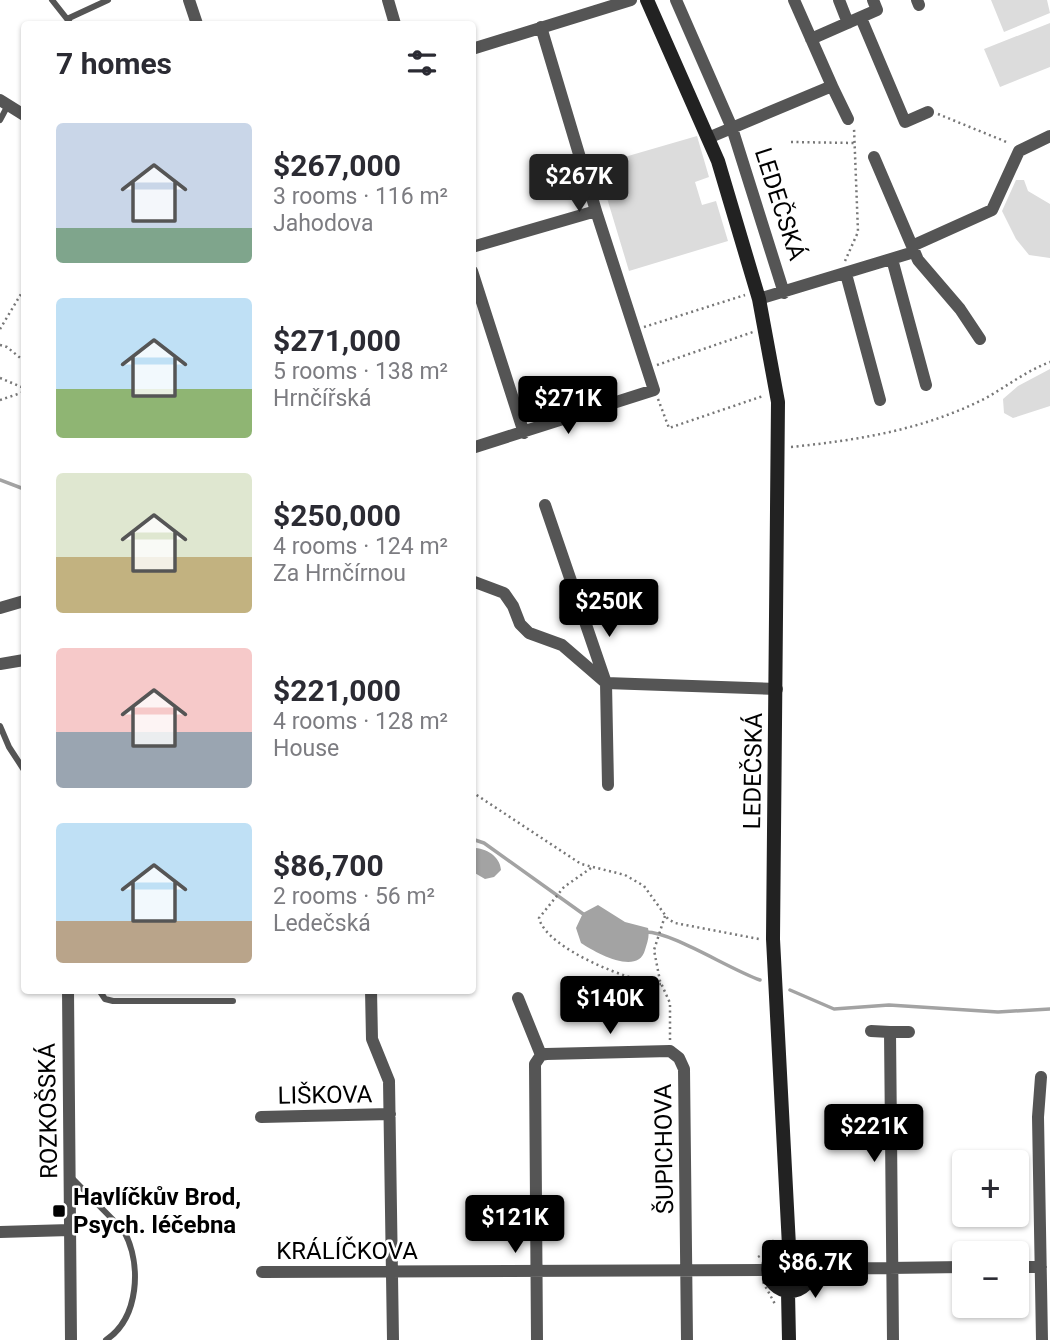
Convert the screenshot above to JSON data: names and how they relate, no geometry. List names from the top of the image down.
{
  "streets": {
    "main road": ["LEDEČSKÁ"],
    "street": [
      "LIŠKOVA",
      "ROZKOŠSKÁ",
      "ŠUPICHOVA",
      "KRÁLÍČKOVA"
    ]
  },
  "crossings": [
    ["LEDEČSKÁ", "KRÁLÍČKOVA"],
    ["ŠUPICHOVA", "KRÁLÍČKOVA"]
  ],
  "places": {
    "transit": ["Havlíčkův Brod, Psych. léčebna"]
  },
  "page": {
    "heading": "7 homes",
    "list": [
      {
        "name": "$267,000",
        "note": "3 rooms · 116 m² · Jahodova"
      },
      {
        "name": "$271,000",
        "note": "5 rooms · 138 m² · Hrnčířská"
      },
      {
        "name": "$250,000",
        "note": "4 rooms · 124 m² · Za Hrnčírnou"
      },
      {
        "name": "$221,000",
        "note": "4 rooms · 128 m² · House"
      },
      {
        "name": "$86,700",
        "note": "2 rooms · 56 m² · Ledečská"
      }
    ],
    "price": [
      "$267K",
      "$271K",
      "$250K",
      "$140K",
      "$221K",
      "$121K",
      "$86.7K"
    ],
    "map_buttons": ["+", "−"]
  }
}
